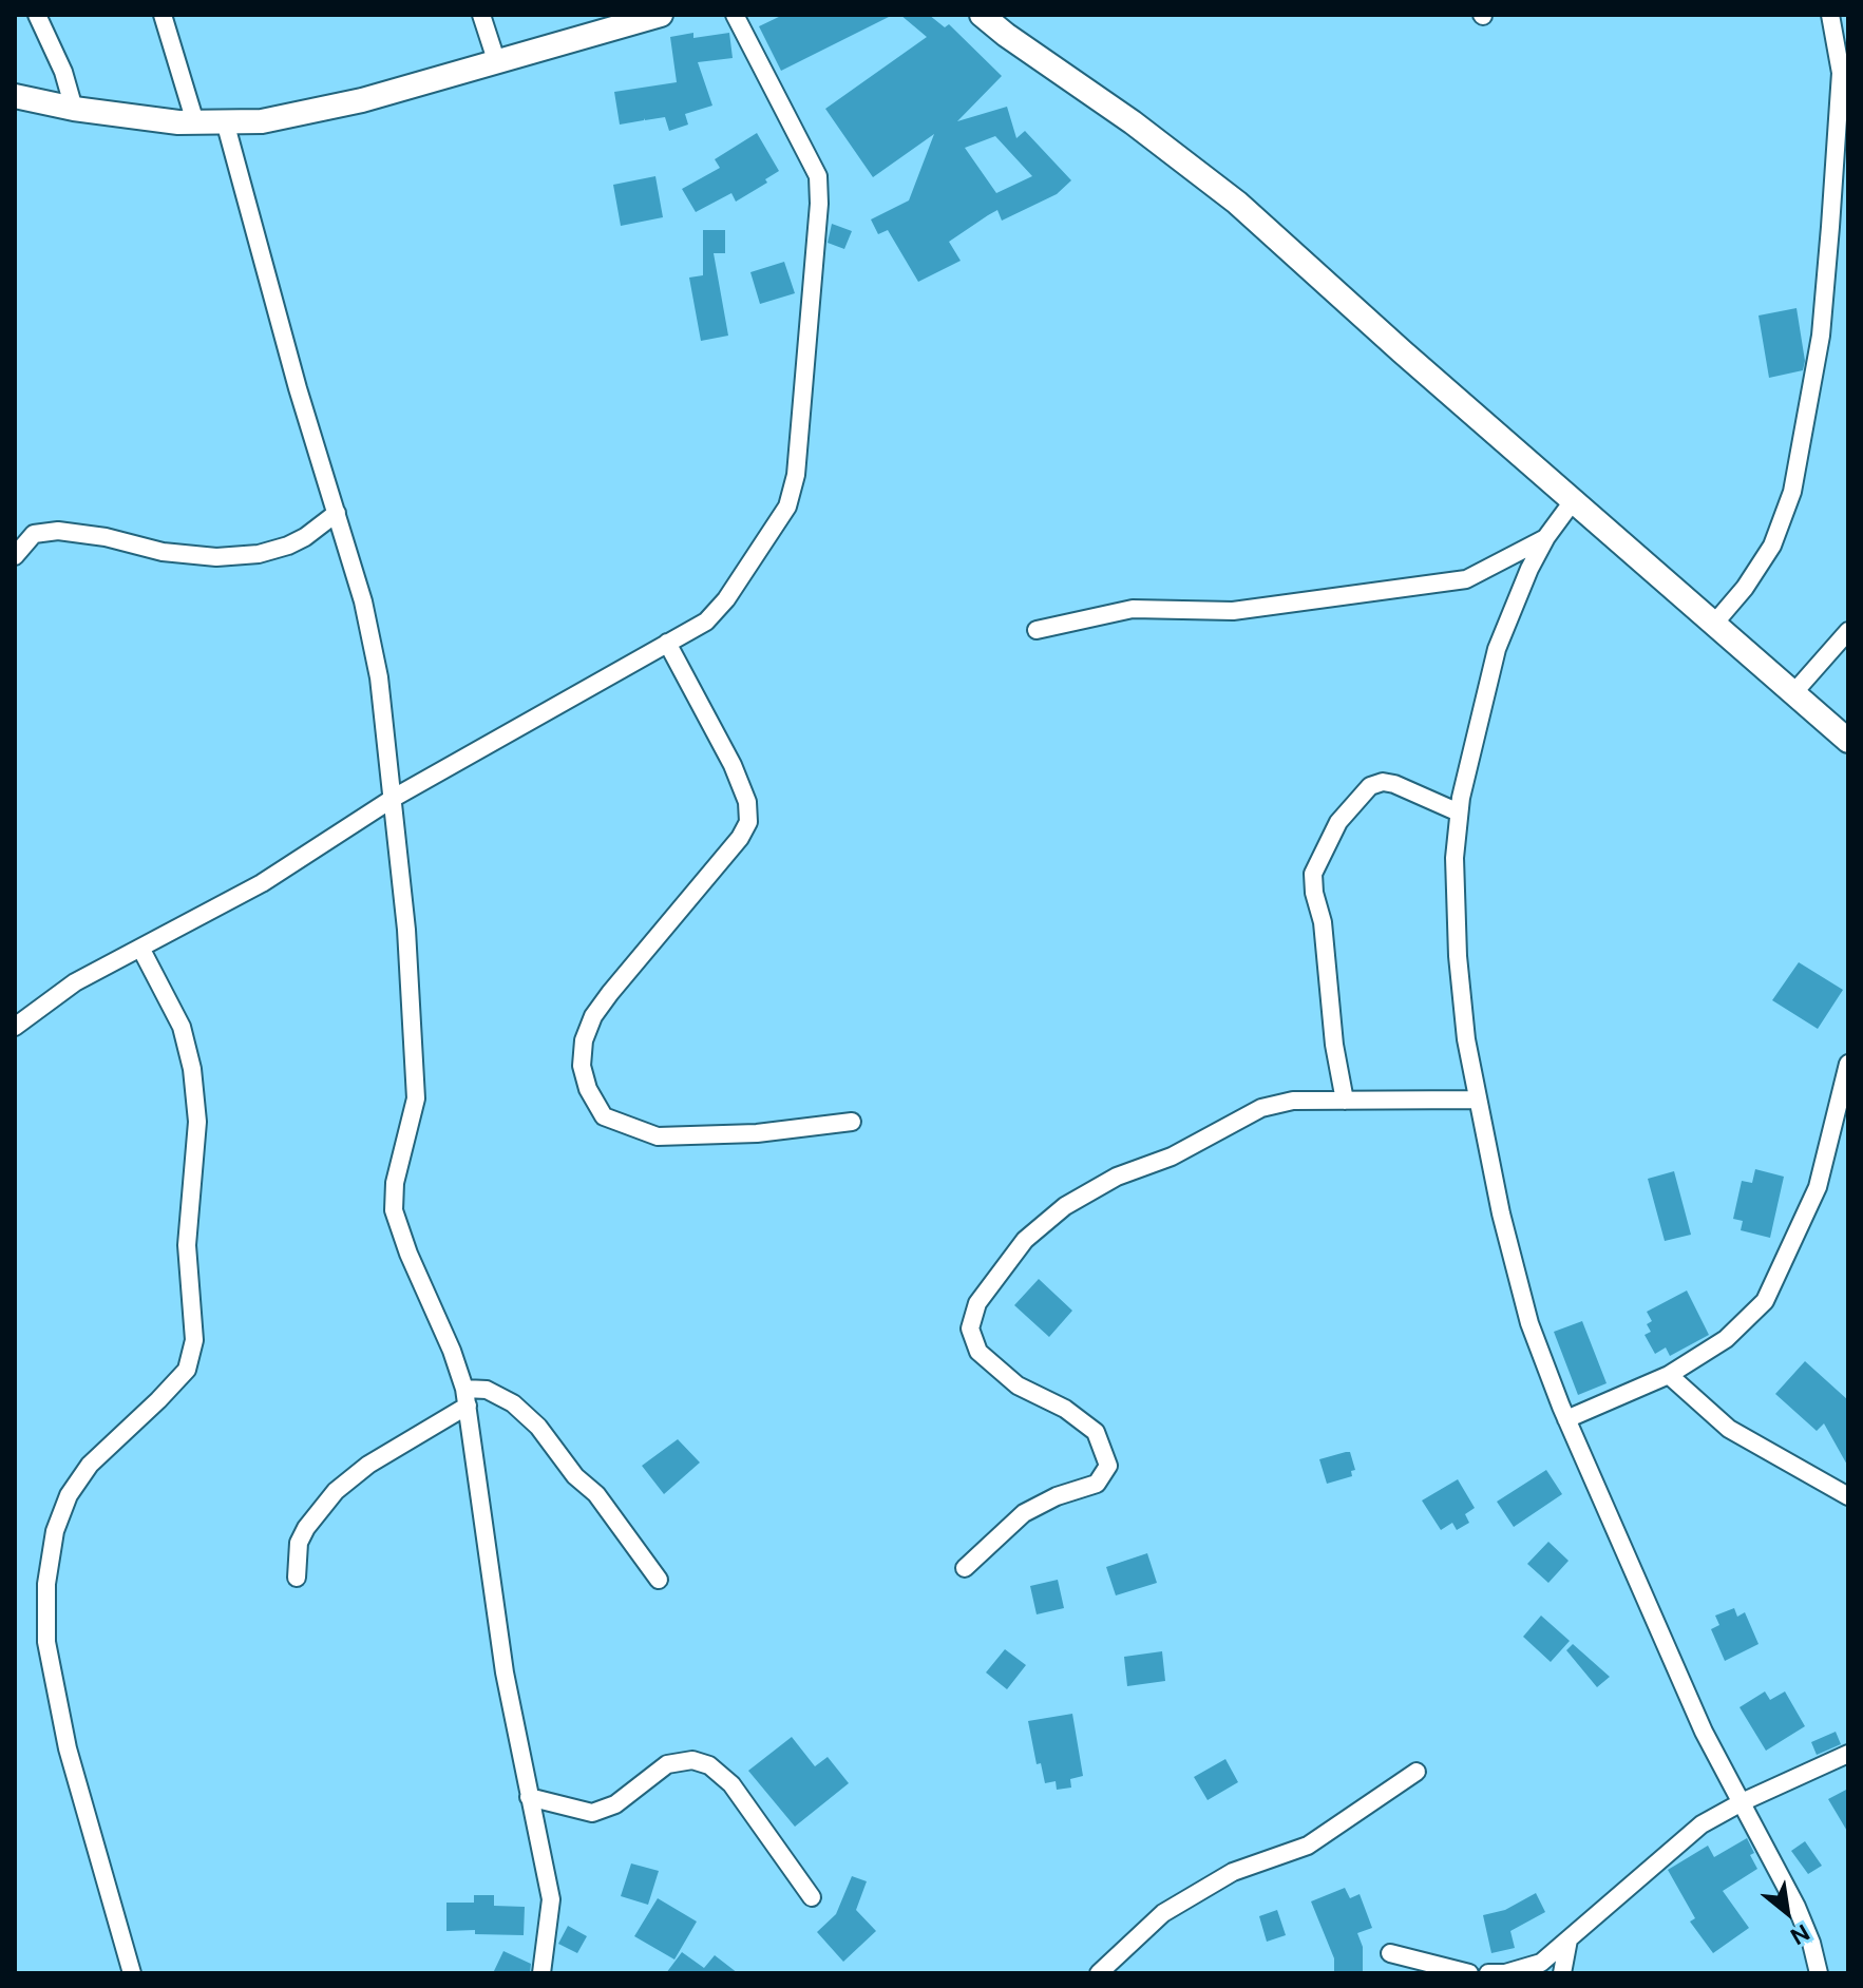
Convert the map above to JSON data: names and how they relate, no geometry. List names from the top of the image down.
{
  "north": "bottom right"
}
